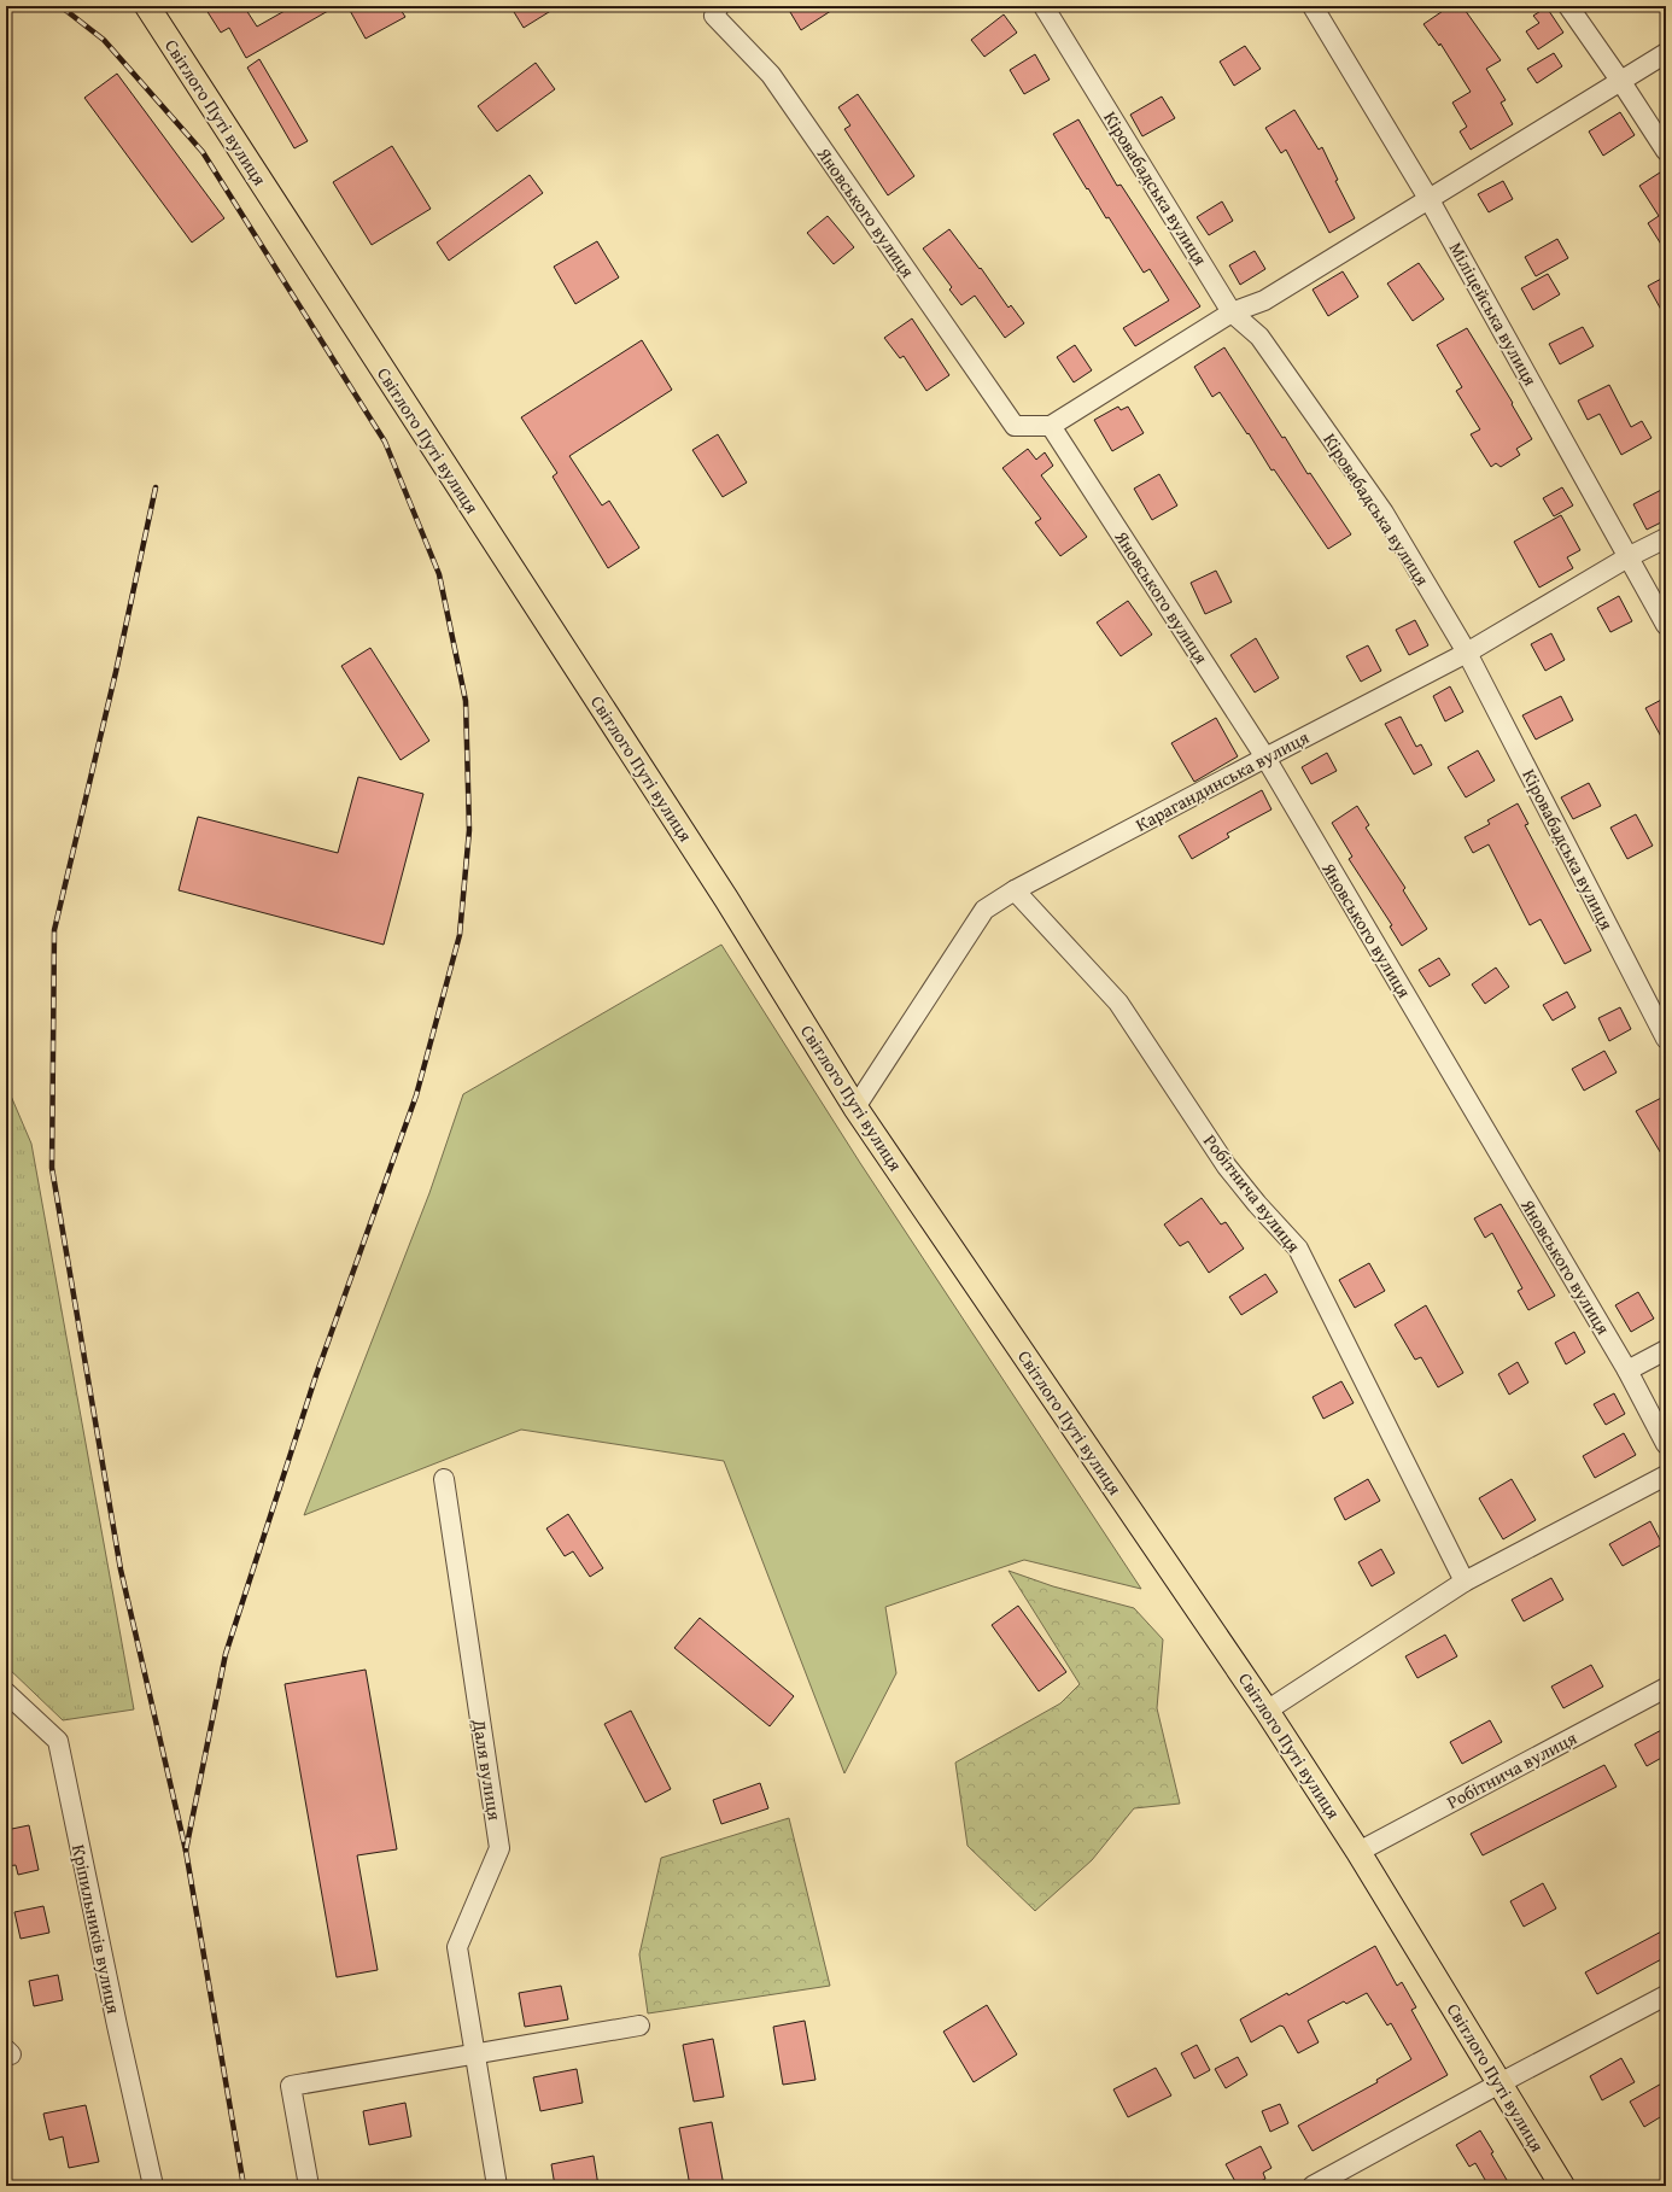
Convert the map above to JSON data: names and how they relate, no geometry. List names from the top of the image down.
{
  "streets": {
    "main road": ["Світлого Путі вулиця"],
    "street": [
      "Кіровабадська вулиця",
      "Яновського вулиця",
      "Міліцейська вулиця",
      "Карагандинська вулиця",
      "Робітнича вулиця",
      "Даля вулиця",
      "Кріпильників вулиця"
    ]
  },
  "crossings": [
    ["Світлого Путі вулиця", "Карагандинська вулиця"],
    ["Світлого Путі вулиця", "Робітнича вулиця"],
    ["Кіровабадська вулиця", "Карагандинська вулиця"],
    ["Яновського вулиця", "Карагандинська вулиця"],
    ["Міліцейська вулиця", "Карагандинська вулиця"],
    ["Карагандинська вулиця", "Робітнича вулиця"]
  ]
}
